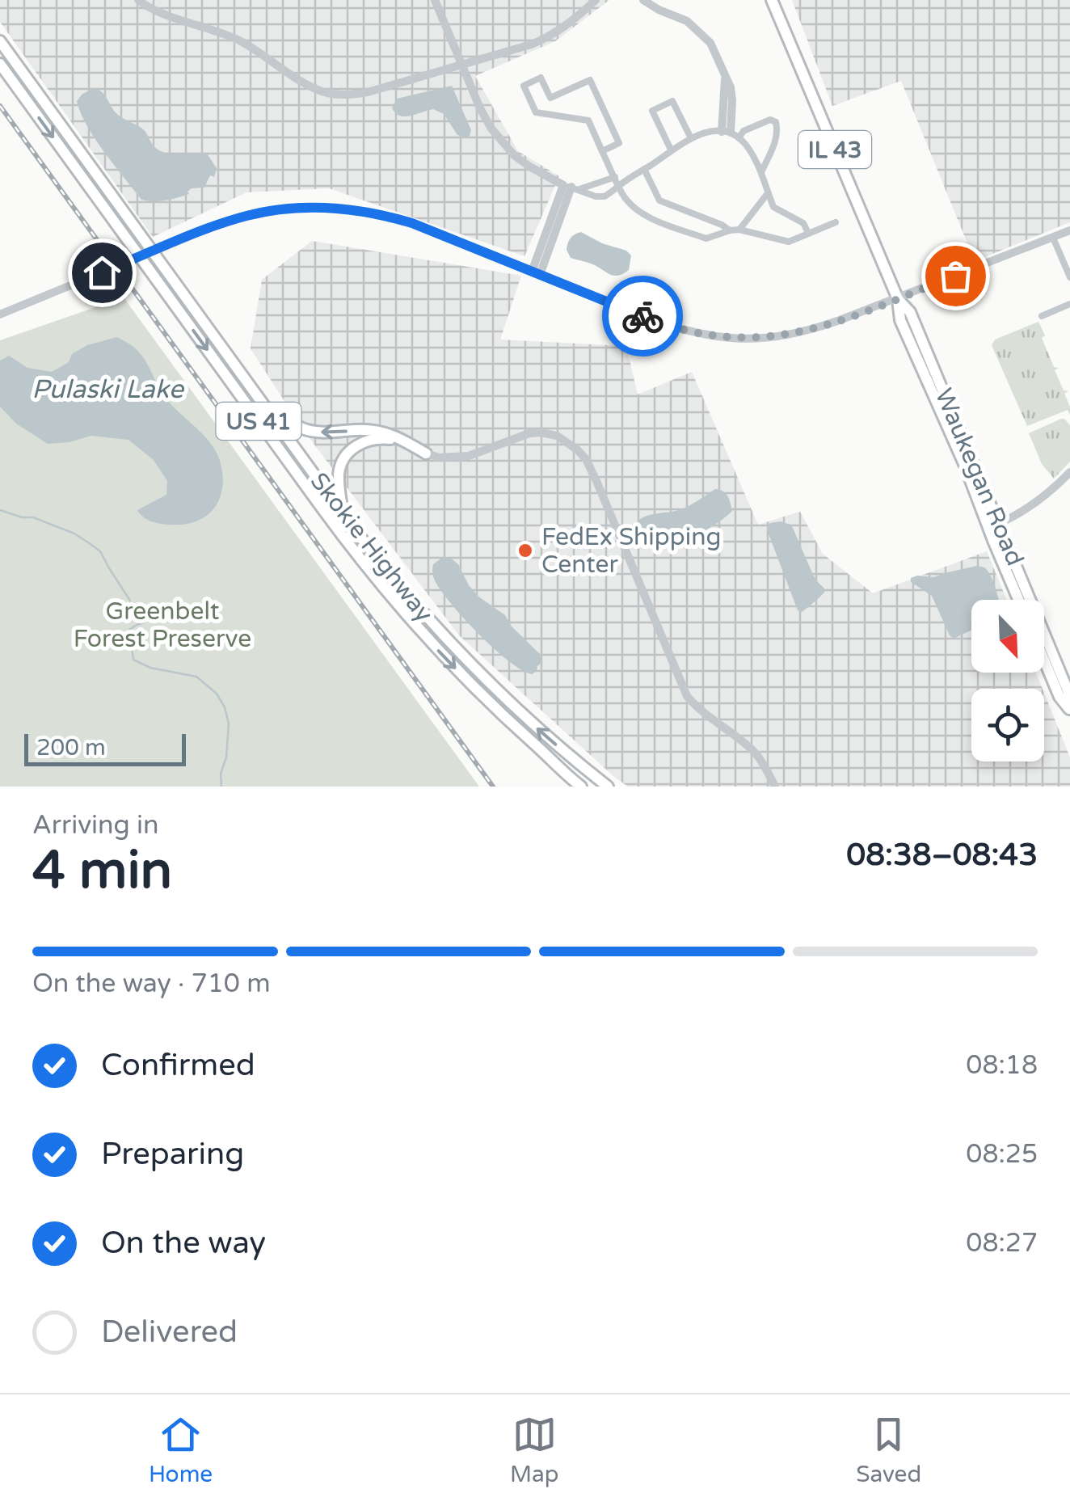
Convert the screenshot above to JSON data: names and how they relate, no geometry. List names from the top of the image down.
{
  "streets": {
    "main road": [
      "IL 43",
      "US 41",
      "Waukegan Road",
      "Skokie Highway"
    ]
  },
  "water": ["Pulaski Lake"],
  "parks": ["Greenbelt Forest Preserve"],
  "places": ["FedEx Shipping Center"],
  "scale_bar": "200 m",
  "north": "bottom right",
  "page": {
    "scale": "200 m",
    "heading": ["4 min", "Arriving in", "08:38–08:43"],
    "bar": "On the way · 710 m",
    "list": [
      ["Confirmed", "08:18"],
      ["Preparing", "08:25"],
      ["On the way", "08:27"],
      "Delivered"
    ],
    "tabs": ["Home", "Map", "Saved"]
  }
}
